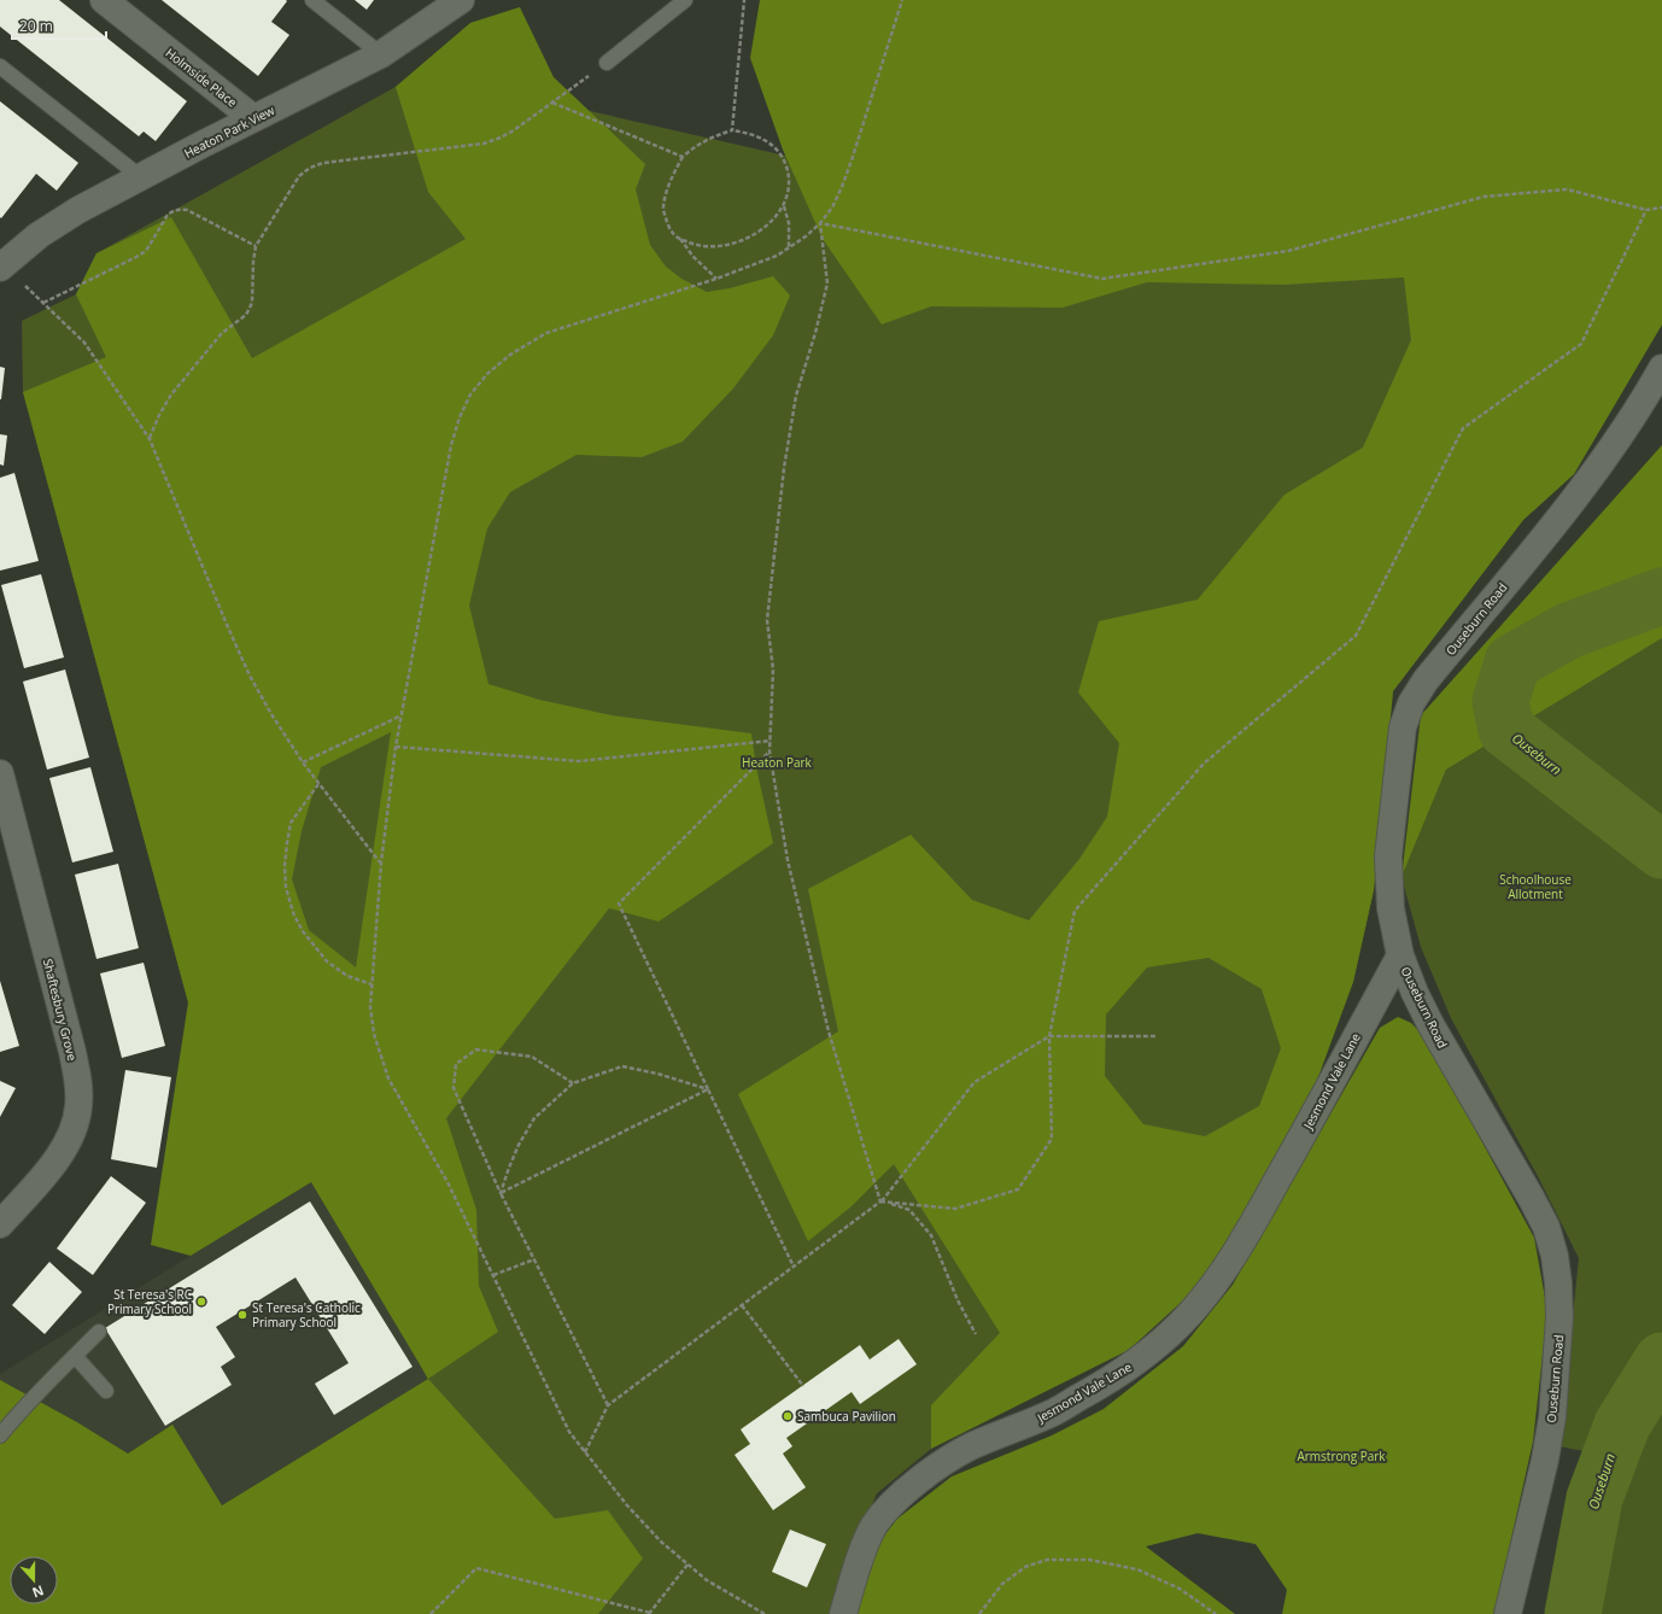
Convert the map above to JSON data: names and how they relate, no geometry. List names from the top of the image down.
{
  "streets": {
    "street": [
      "Holmside Place",
      "Heaton Park View",
      "Ouseburn Road",
      "Shaftesbury Grove",
      "Jesmond Vale Lane"
    ]
  },
  "crossings": [
    ["Holmside Place", "Heaton Park View"],
    ["Ouseburn Road", "Jesmond Vale Lane"]
  ],
  "water": ["Ouseburn"],
  "parks": ["Heaton Park", "Schoolhouse Allotment", "Armstrong Park"],
  "places": ["St Teresa's RC Primary School", "St Teresa's Catholic Primary School", "Sambuca Pavilion"],
  "scale_bar": "20 m",
  "north": "bottom"
}
